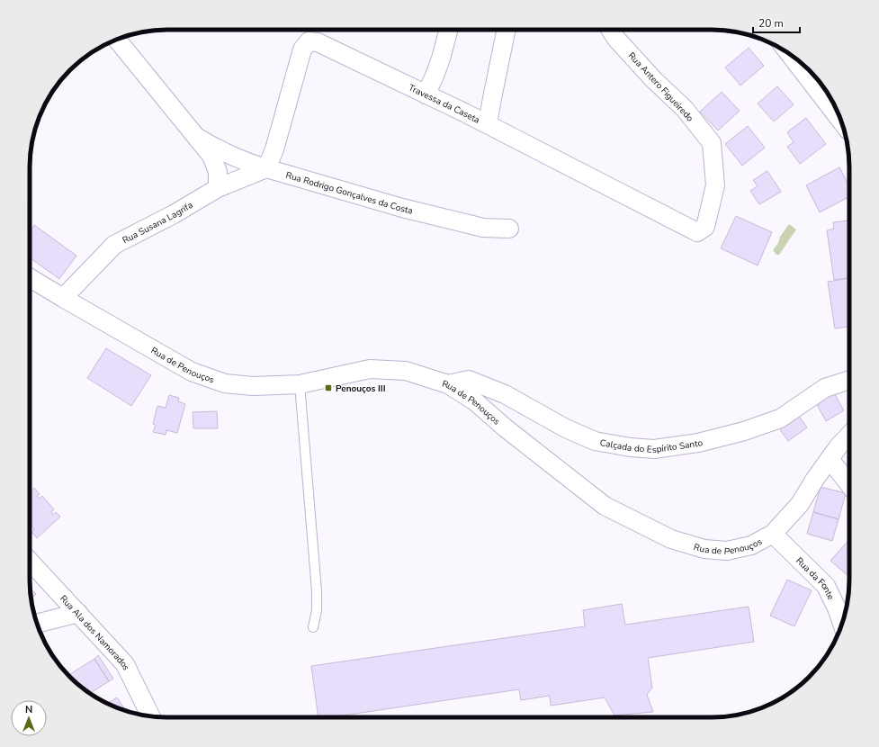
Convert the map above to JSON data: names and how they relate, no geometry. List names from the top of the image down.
{
  "streets": {
    "street": [
      "Rua Antero Figueiredo",
      "Travessa da Caseta",
      "Rua Rodrigo Gonçalves da Costa",
      "Rua Susana Lagrifa",
      "Rua de Penouços",
      "Calçada do Espírito Santo",
      "Rua da Fonte",
      "Rua Ala dos Namorados"
    ]
  },
  "crossings": [
    ["Rua Antero Figueiredo", "Travessa da Caseta"],
    ["Travessa da Caseta", "Rua Rodrigo Gonçalves da Costa"],
    ["Travessa da Caseta", "Rua Susana Lagrifa"],
    ["Rua Rodrigo Gonçalves da Costa", "Rua Susana Lagrifa"],
    ["Rua Susana Lagrifa", "Rua de Penouços"],
    ["Rua de Penouços", "Calçada do Espírito Santo"],
    ["Rua de Penouços", "Rua da Fonte"]
  ],
  "places": {
    "transit": ["Penouços III"]
  },
  "scale_bar": "20 m",
  "north": "top"
}
